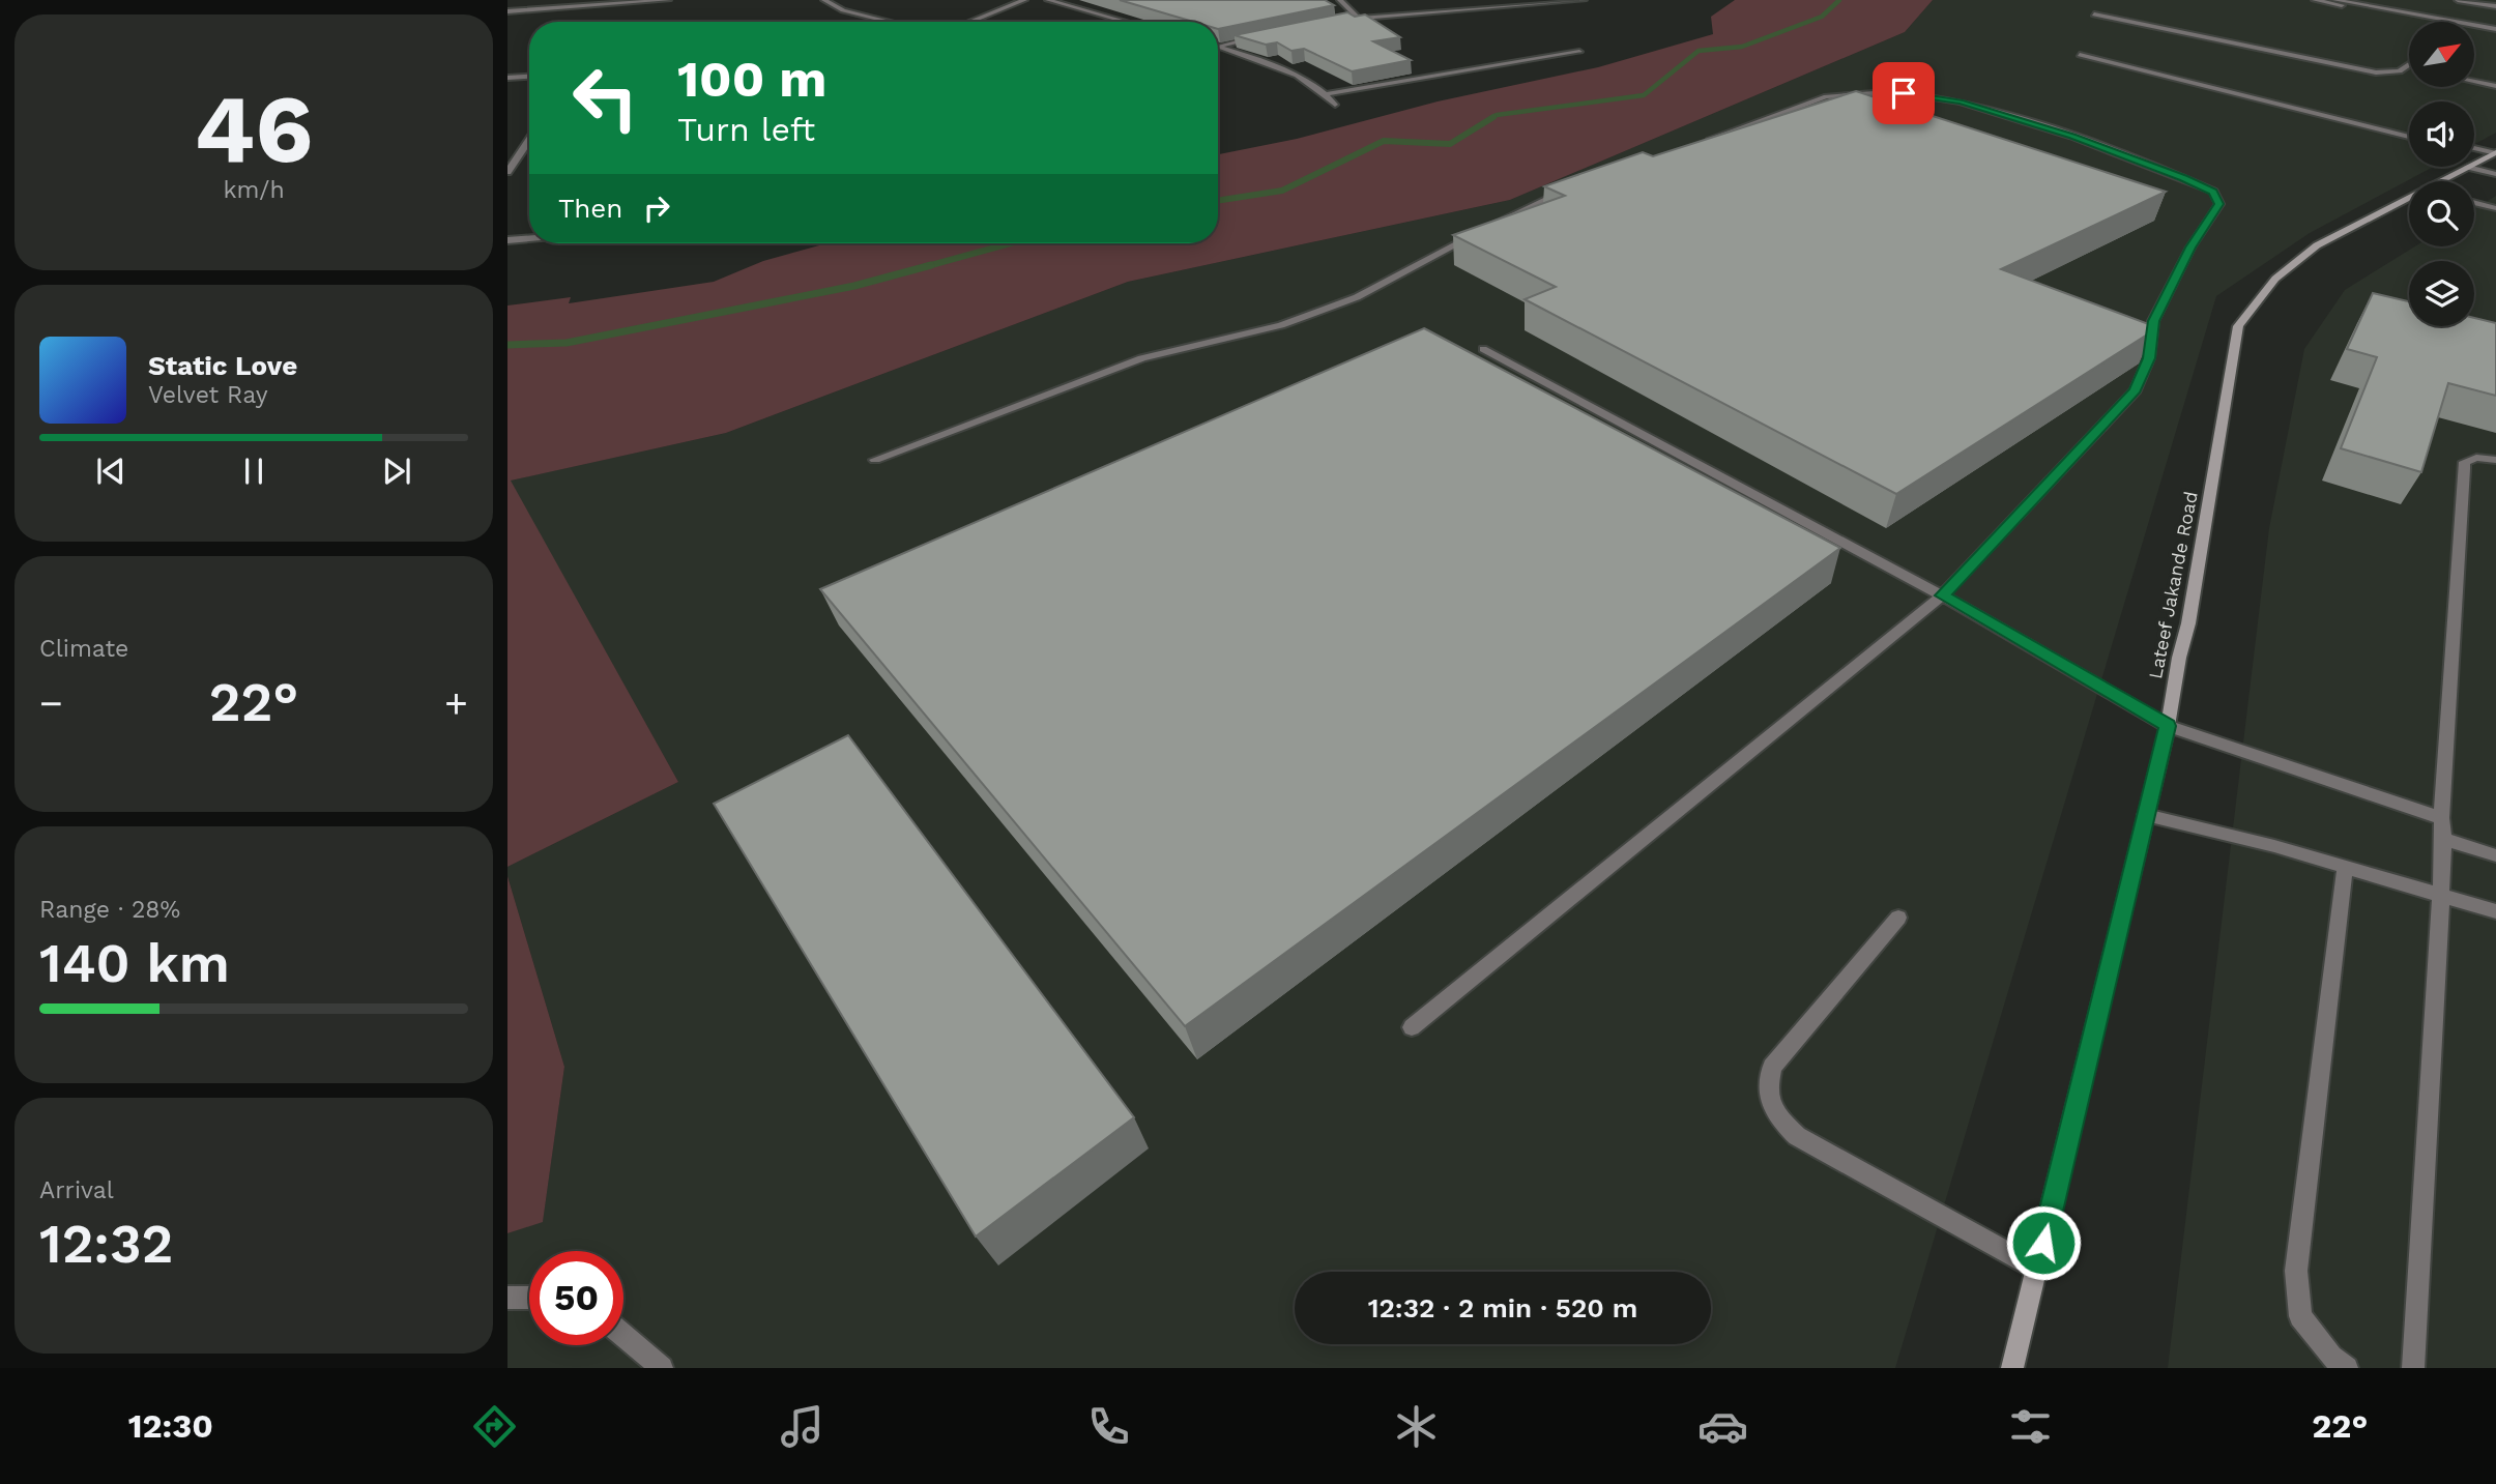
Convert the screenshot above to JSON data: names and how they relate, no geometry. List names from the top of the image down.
{
  "streets": {
    "main road": ["Lateef Jakande Road"]
  },
  "north": "top right",
  "page": {
    "tile": [
      ["46", "km/h"],
      "Climate",
      ["Range · 28%", "140 km"],
      ["Arrival", "12:32"]
    ],
    "turn": ["100 m", "Turn left"],
    "then": "Then",
    "song": ["Static Love", "Velvet Ray"],
    "heat": ["−", "22°", "+"],
    "limit": "50",
    "trip": "12:32 · 2 min · 520 m",
    "tabs": ["12:30", "22°"]
  }
}
